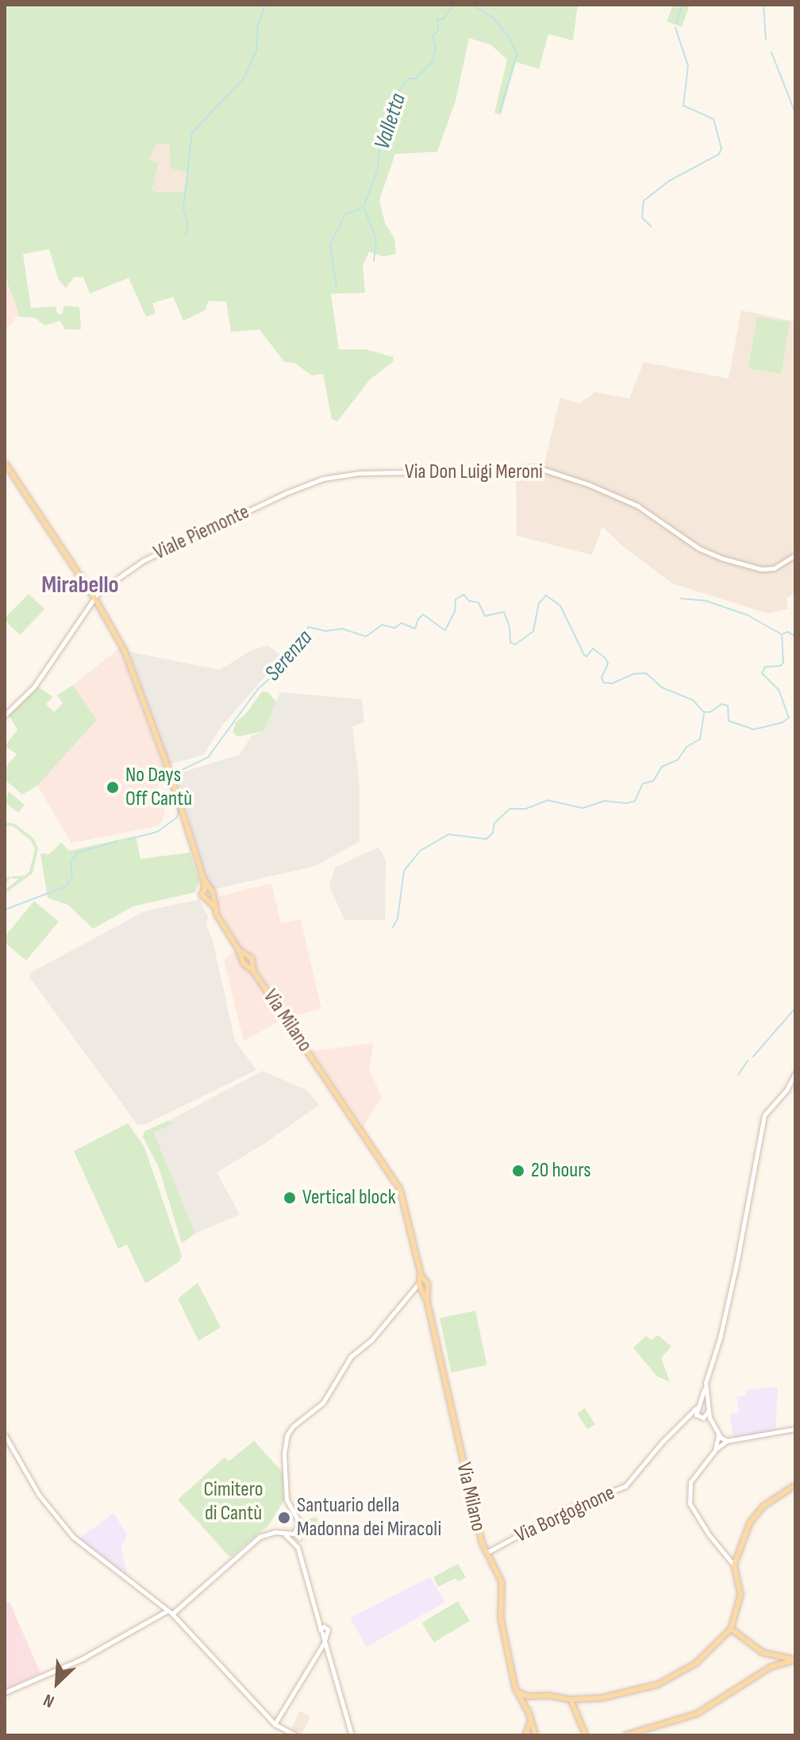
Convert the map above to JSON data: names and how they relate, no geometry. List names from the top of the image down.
{
  "streets": {
    "main road": ["Via Milano"],
    "street": ["Via Don Luigi Meroni", "Viale Piemonte", "Via Borgognone"]
  },
  "crossings": [
    ["Via Don Luigi Meroni", "Viale Piemonte"],
    ["Via Milano", "Via Borgognone"]
  ],
  "districts": ["Mirabello"],
  "water": ["Valletta", "Serenza"],
  "parks": ["Cimitero di Cantù"],
  "places": [
    "No Days Off Cantù",
    "20 hours",
    "Vertical block",
    "Santuario della Madonna dei Miracoli"
  ],
  "north": "bottom left"
}
